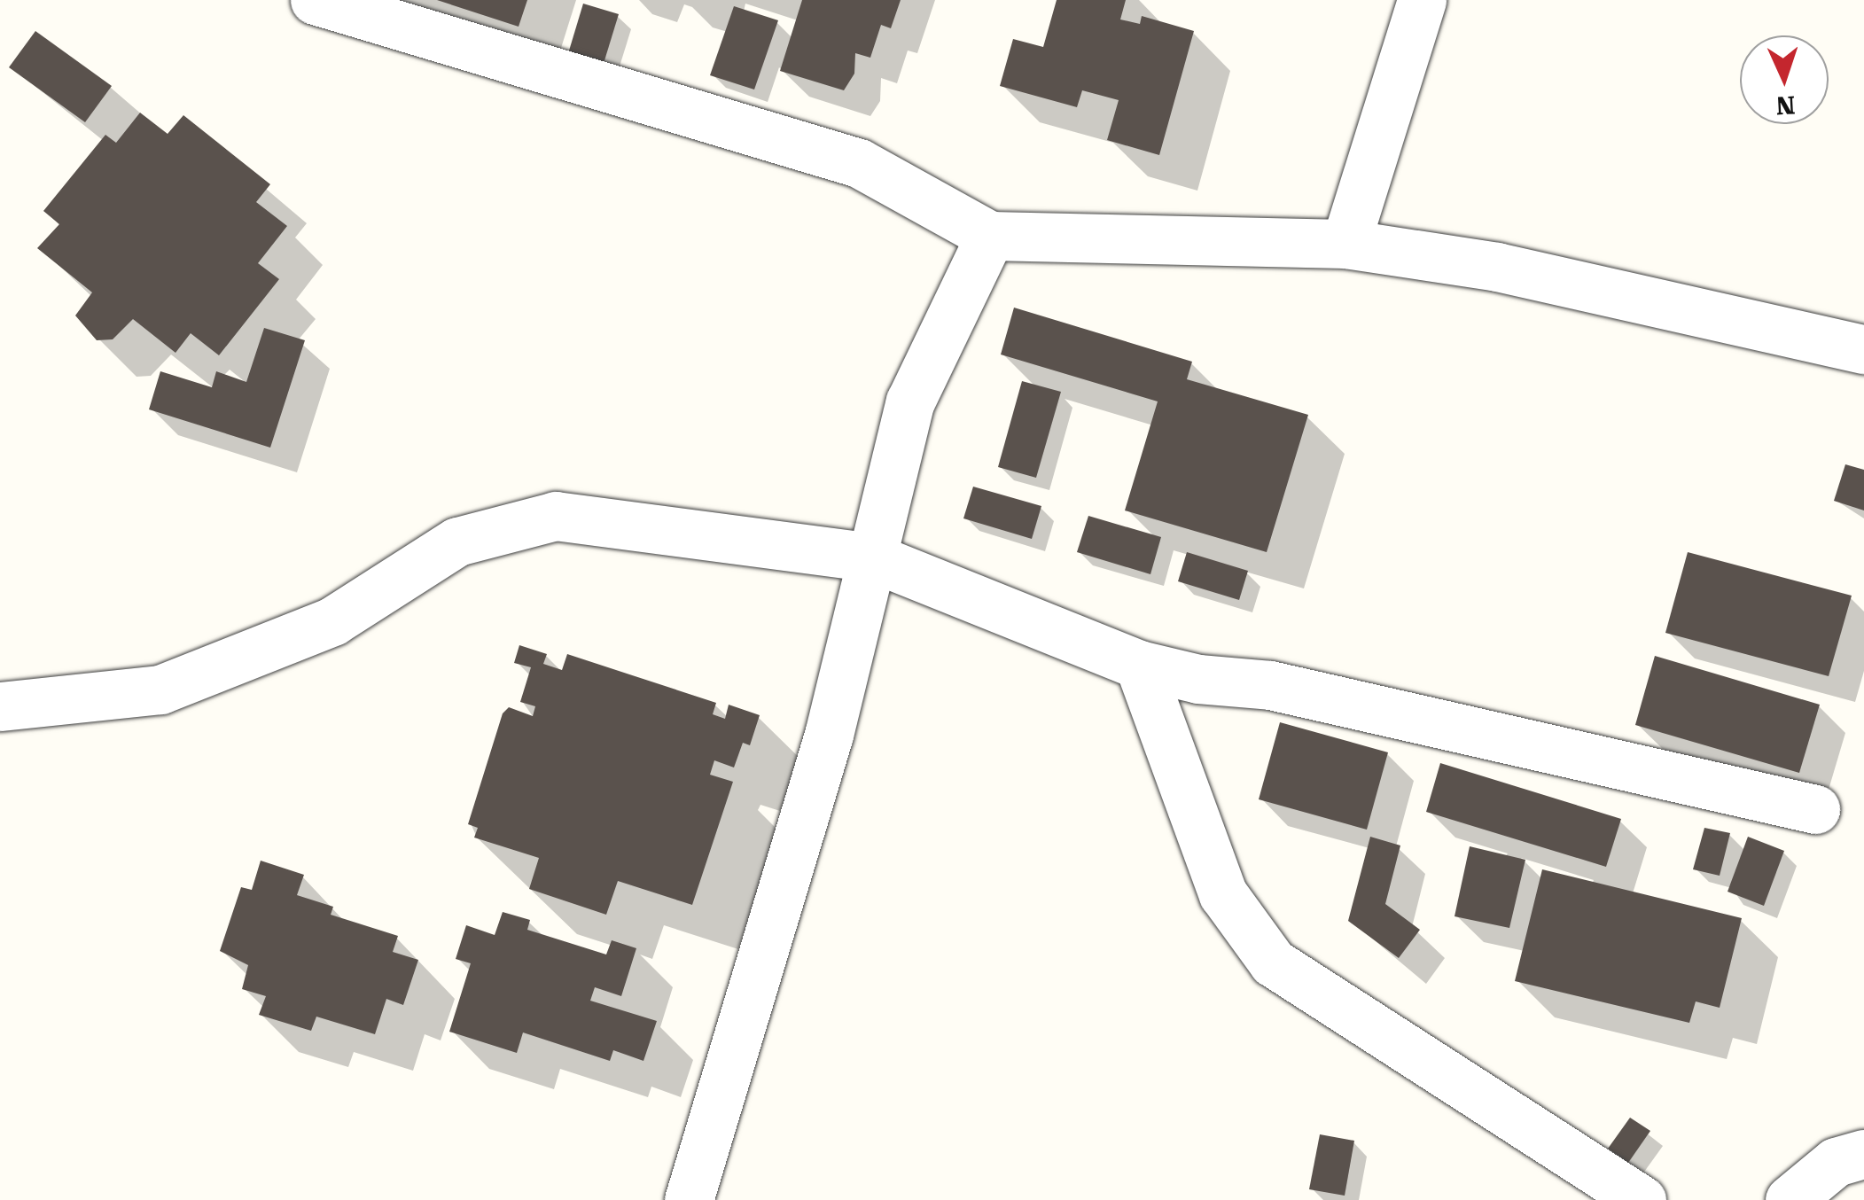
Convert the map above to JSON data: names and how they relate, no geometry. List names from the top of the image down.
{
  "north": "bottom"
}
